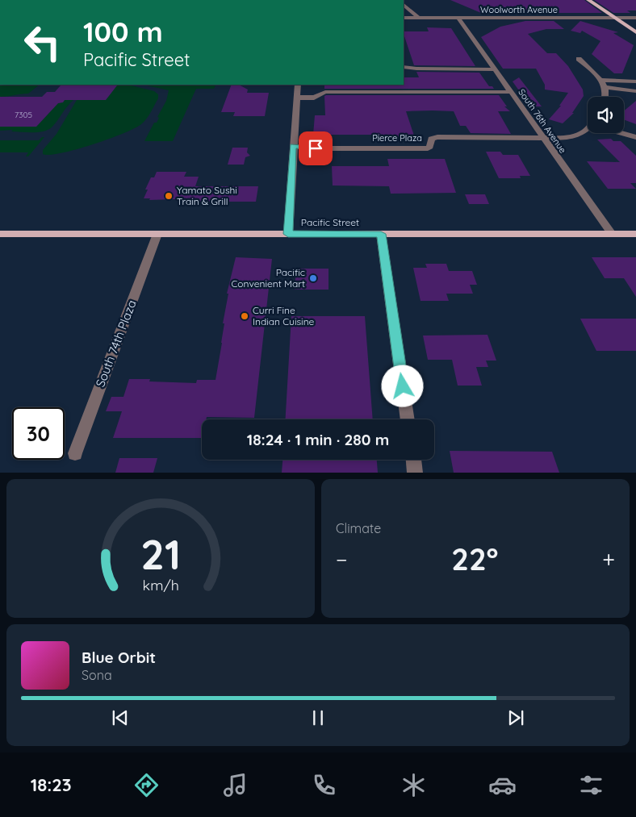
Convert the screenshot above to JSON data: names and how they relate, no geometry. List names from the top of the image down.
{
  "streets": {
    "main road": ["Pacific Street"],
    "street": [
      "Woolworth Avenue",
      "South 76th Avenue",
      "Pierce Plaza",
      "South 74th Plaza"
    ]
  },
  "crossings": [
    ["Woolworth Avenue", "South 76th Avenue"],
    ["South 76th Avenue", "Pierce Plaza"],
    ["South 76th Avenue", "Pacific Street"],
    ["Pacific Street", "South 74th Plaza"]
  ],
  "places": ["Yamato Sushi Train & Grill", "Pacific Convenient Mart", "Curri Fine Indian Cuisine"],
  "house_numbers": ["7305"],
  "page": {
    "turn": ["100 m", "Pacific Street"],
    "limit": "30",
    "trip": "18:24 · 1 min · 280 m",
    "tile": "Climate",
    "heat": ["−", "22°", "+"],
    "song": ["Blue Orbit", "Sona"],
    "tabs": "18:23",
    "gauge": ["21", "km/h"]
  }
}
